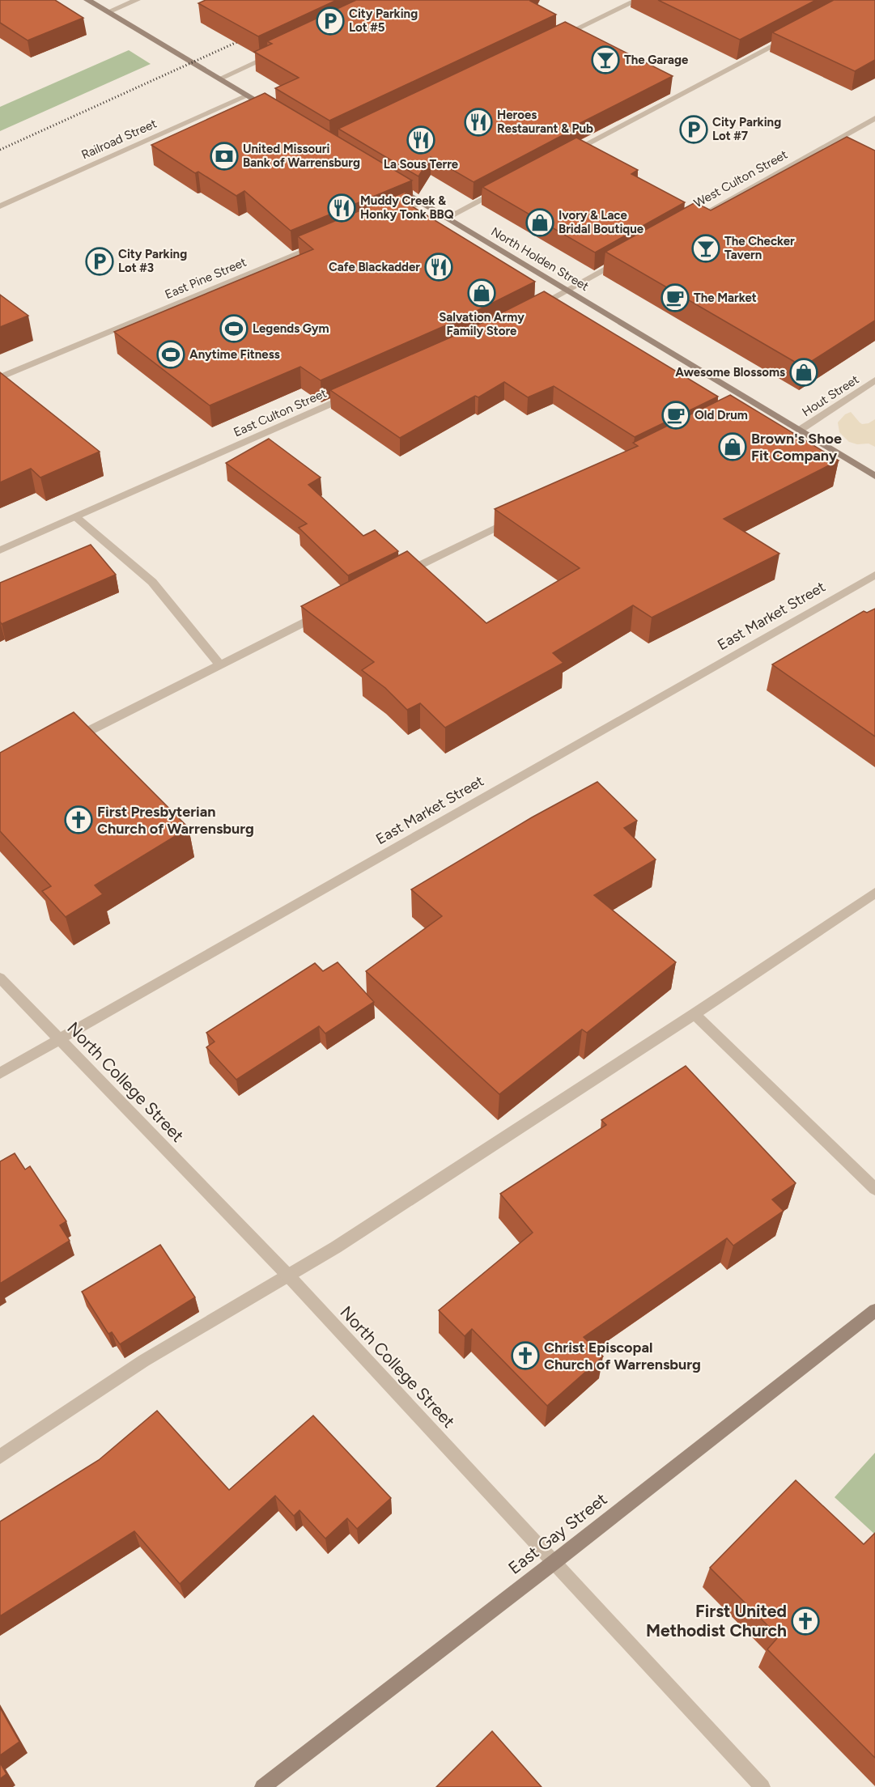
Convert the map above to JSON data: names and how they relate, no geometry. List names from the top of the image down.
{
  "streets": {
    "main road": ["North Holden Street", "East Gay Street"],
    "street": [
      "Railroad Street",
      "West Culton Street",
      "East Pine Street",
      "Hout Street",
      "East Culton Street",
      "East Market Street",
      "North College Street"
    ]
  },
  "crossings": [
    ["North Holden Street", "Hout Street"],
    ["East Market Street", "North College Street"],
    ["North College Street", "East Gay Street"]
  ],
  "places": {
    "parking": ["City Parking Lot #5", "City Parking Lot #7", "City Parking Lot #3"],
    "bar": ["The Garage", "The Checker Tavern"],
    "restaurant": [
      "Heroes Restaurant & Pub",
      "La Sous Terre",
      "Muddy Creek & Honky Tonk BBQ",
      "Cafe Blackadder"
    ],
    "bank": ["United Missouri Bank of Warrensburg"],
    "shop": [
      "Ivory & Lace Bridal Boutique",
      "Salvation Army Family Store",
      "Awesome Blossoms",
      "Brown's Shoe Fit Company"
    ],
    "cafe": ["The Market", "Old Drum"],
    "sports": ["Legends Gym", "Anytime Fitness"],
    "church": ["First Presbyterian Church of Warrensburg", "Christ Episcopal Church of Warrensburg", "First United Methodist Church"]
  }
}
